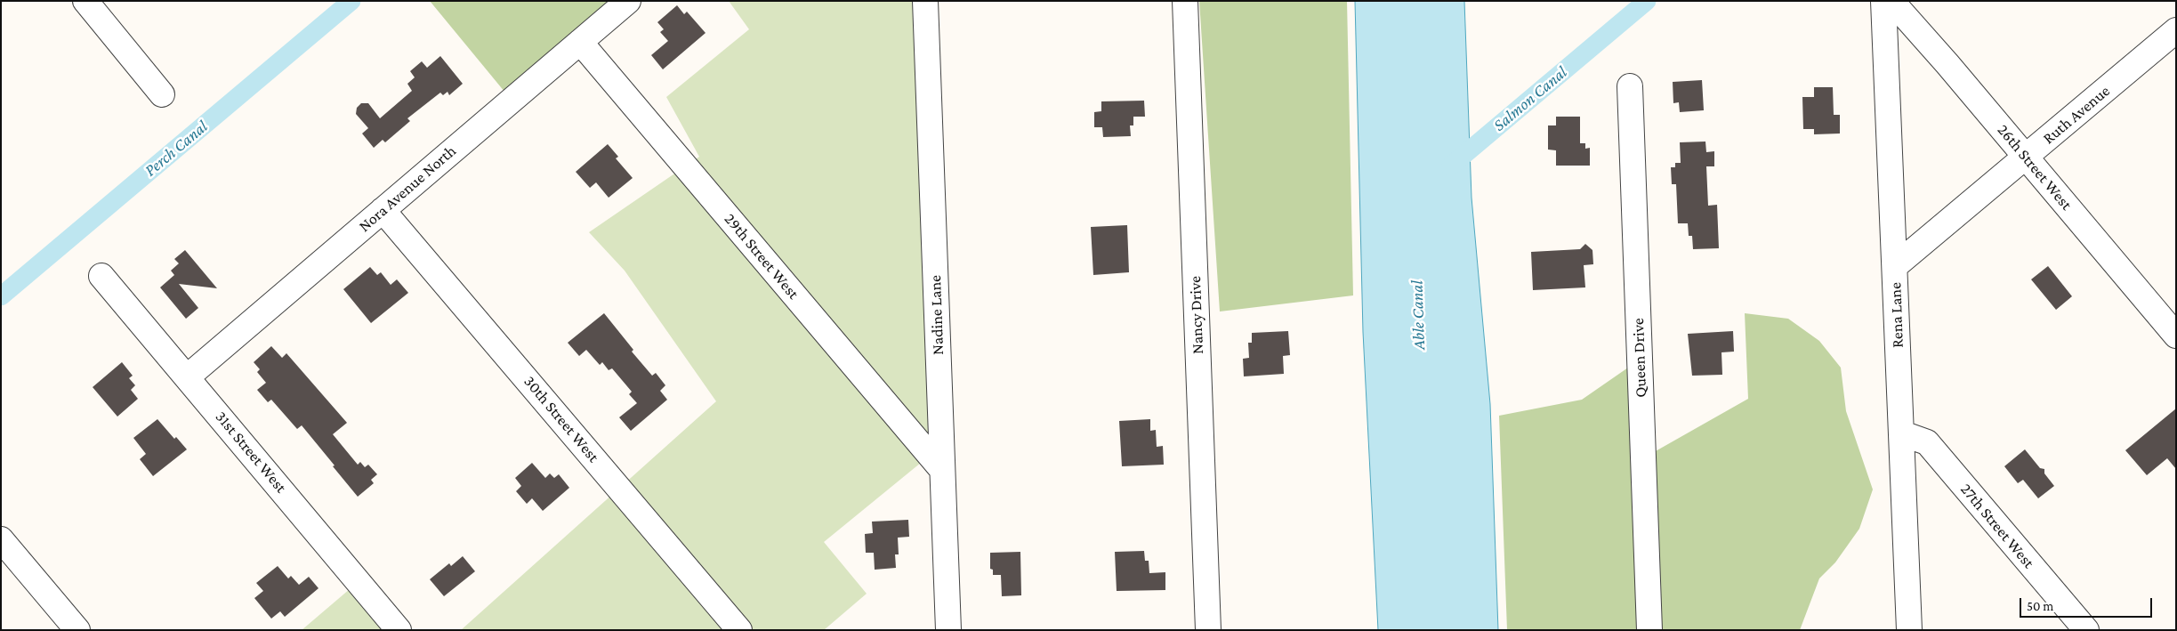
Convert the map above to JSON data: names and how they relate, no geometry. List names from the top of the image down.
{
  "streets": {
    "street": [
      "Ruth Avenue",
      "26th Street West",
      "Nora Avenue North",
      "29th Street West",
      "Nadine Lane",
      "Nancy Drive",
      "Rena Lane",
      "Queen Drive",
      "30th Street West",
      "31st Street West",
      "27th Street West"
    ]
  },
  "crossings": [
    ["Ruth Avenue", "26th Street West"],
    ["Ruth Avenue", "Rena Lane"],
    ["Nora Avenue North", "29th Street West"],
    ["Nora Avenue North", "30th Street West"],
    ["Nora Avenue North", "31st Street West"],
    ["29th Street West", "Nadine Lane"],
    ["Rena Lane", "27th Street West"]
  ],
  "water": ["Salmon Canal", "Perch Canal", "Able Canal"],
  "scale_bar": "50 m"
}
